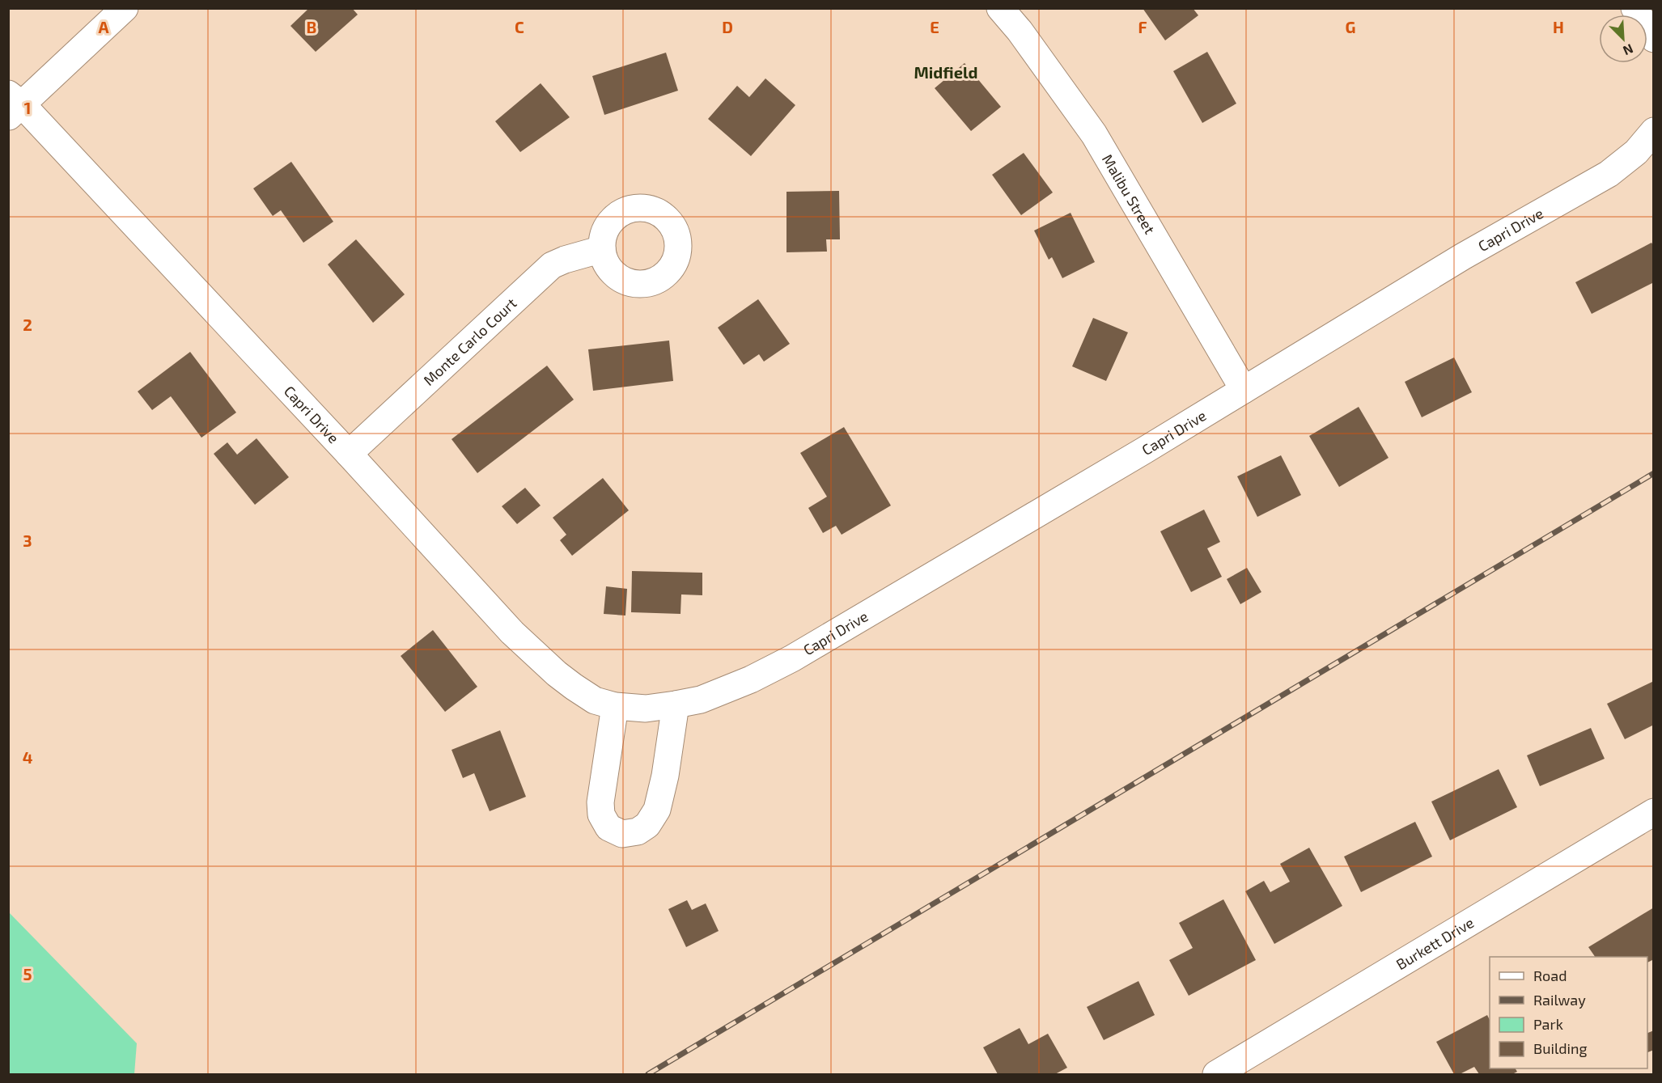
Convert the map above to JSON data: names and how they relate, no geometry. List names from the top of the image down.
{
  "streets": {
    "street": [
      "Malibu Street",
      "Capri Drive",
      "Monte Carlo Court",
      "Burkett Drive"
    ]
  },
  "crossings": [
    ["Malibu Street", "Capri Drive"],
    ["Capri Drive", "Monte Carlo Court"]
  ],
  "districts": ["Midfield"],
  "legend": [
    "Road",
    "Railway",
    "Park",
    "Building"
  ],
  "north": "bottom right",
  "grid": {
    "columns": [
      "A",
      "B",
      "C",
      "D",
      "E",
      "F",
      "G",
      "H"
    ],
    "rows": [
      "1",
      "2",
      "3",
      "4",
      "5"
    ]
  }
}
